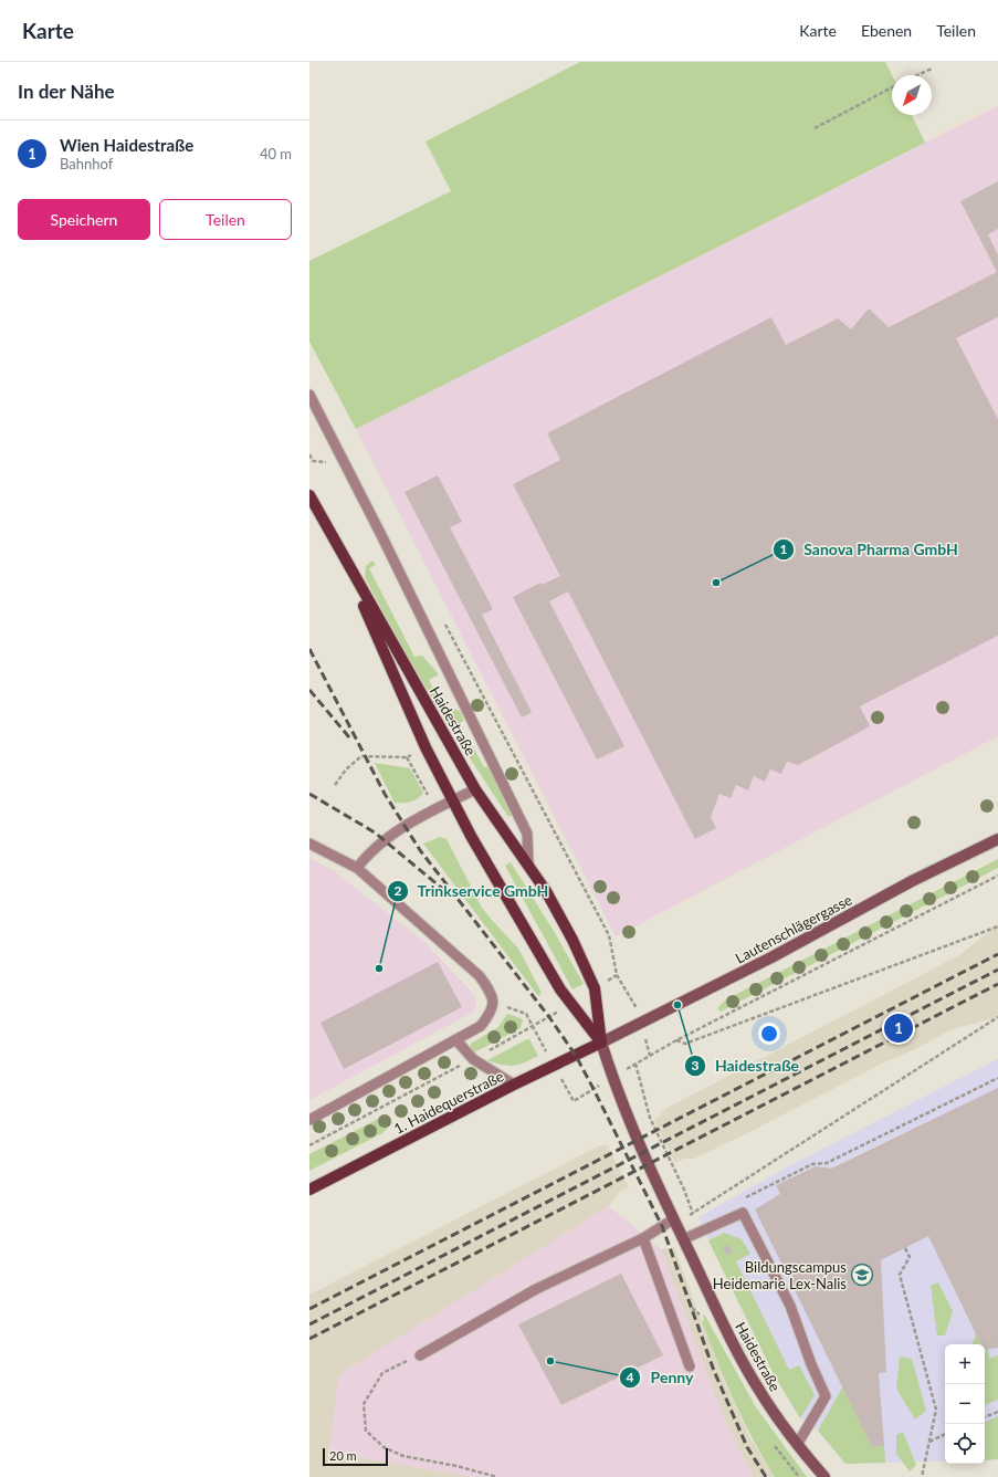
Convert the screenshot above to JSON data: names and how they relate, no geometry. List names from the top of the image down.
{
  "streets": {
    "main road": ["Haidestraße", "1. Haidequerstraße"],
    "street": ["Lautenschlägergasse"]
  },
  "crossings": [
    ["Haidestraße", "Lautenschlägergasse"],
    ["Haidestraße", "1. Haidequerstraße"],
    ["Lautenschlägergasse", "1. Haidequerstraße"]
  ],
  "places": {
    "other": [
      "Sanova Pharma GmbH",
      "Trinkservice GmbH",
      "Haidestraße",
      "Penny"
    ],
    "school or university": ["Bildungscampus Heidemarie Lex-Nalis"]
  },
  "scale_bar": "20 m",
  "north": "bottom left",
  "page": {
    "header": "Karte",
    "nav": ["Karte", "Ebenen", "Teilen"],
    "heading": "In der Nähe",
    "list": [
      {
        "mark": "1",
        "name": "Wien Haidestraße",
        "note": "Bahnhof",
        "value": "40 m"
      }
    ],
    "buttons": ["Speichern", "Teilen"],
    "pins": "1",
    "map_buttons": ["+", "−"],
    "scale": "20 m"
  }
}
